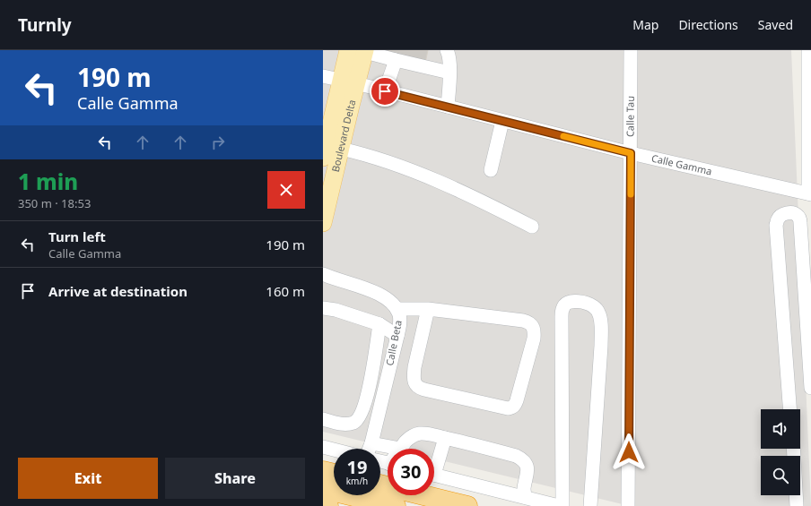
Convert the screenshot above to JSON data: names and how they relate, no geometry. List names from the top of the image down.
{
  "streets": {
    "main road": ["Boulevard Delta"],
    "street": ["Calle Tau", "Calle Gamma", "Calle Beta"]
  },
  "crossings": [
    ["Calle Tau", "Calle Gamma"],
    ["Boulevard Delta", "Calle Gamma"]
  ],
  "page": {
    "header": "Turnly",
    "nav": ["Map", "Directions", "Saved"],
    "turn": ["190 m", "Calle Gamma"],
    "heading": ["1 min", "350 m · 18:53"],
    "list": [
      {
        "name": "Turn left",
        "note": "Calle Gamma",
        "value": "190 m"
      },
      {
        "name": "Arrive at destination",
        "value": "160 m"
      }
    ],
    "speed": "19 km/h",
    "limit": "30",
    "buttons": ["Exit", "Share"]
  }
}
